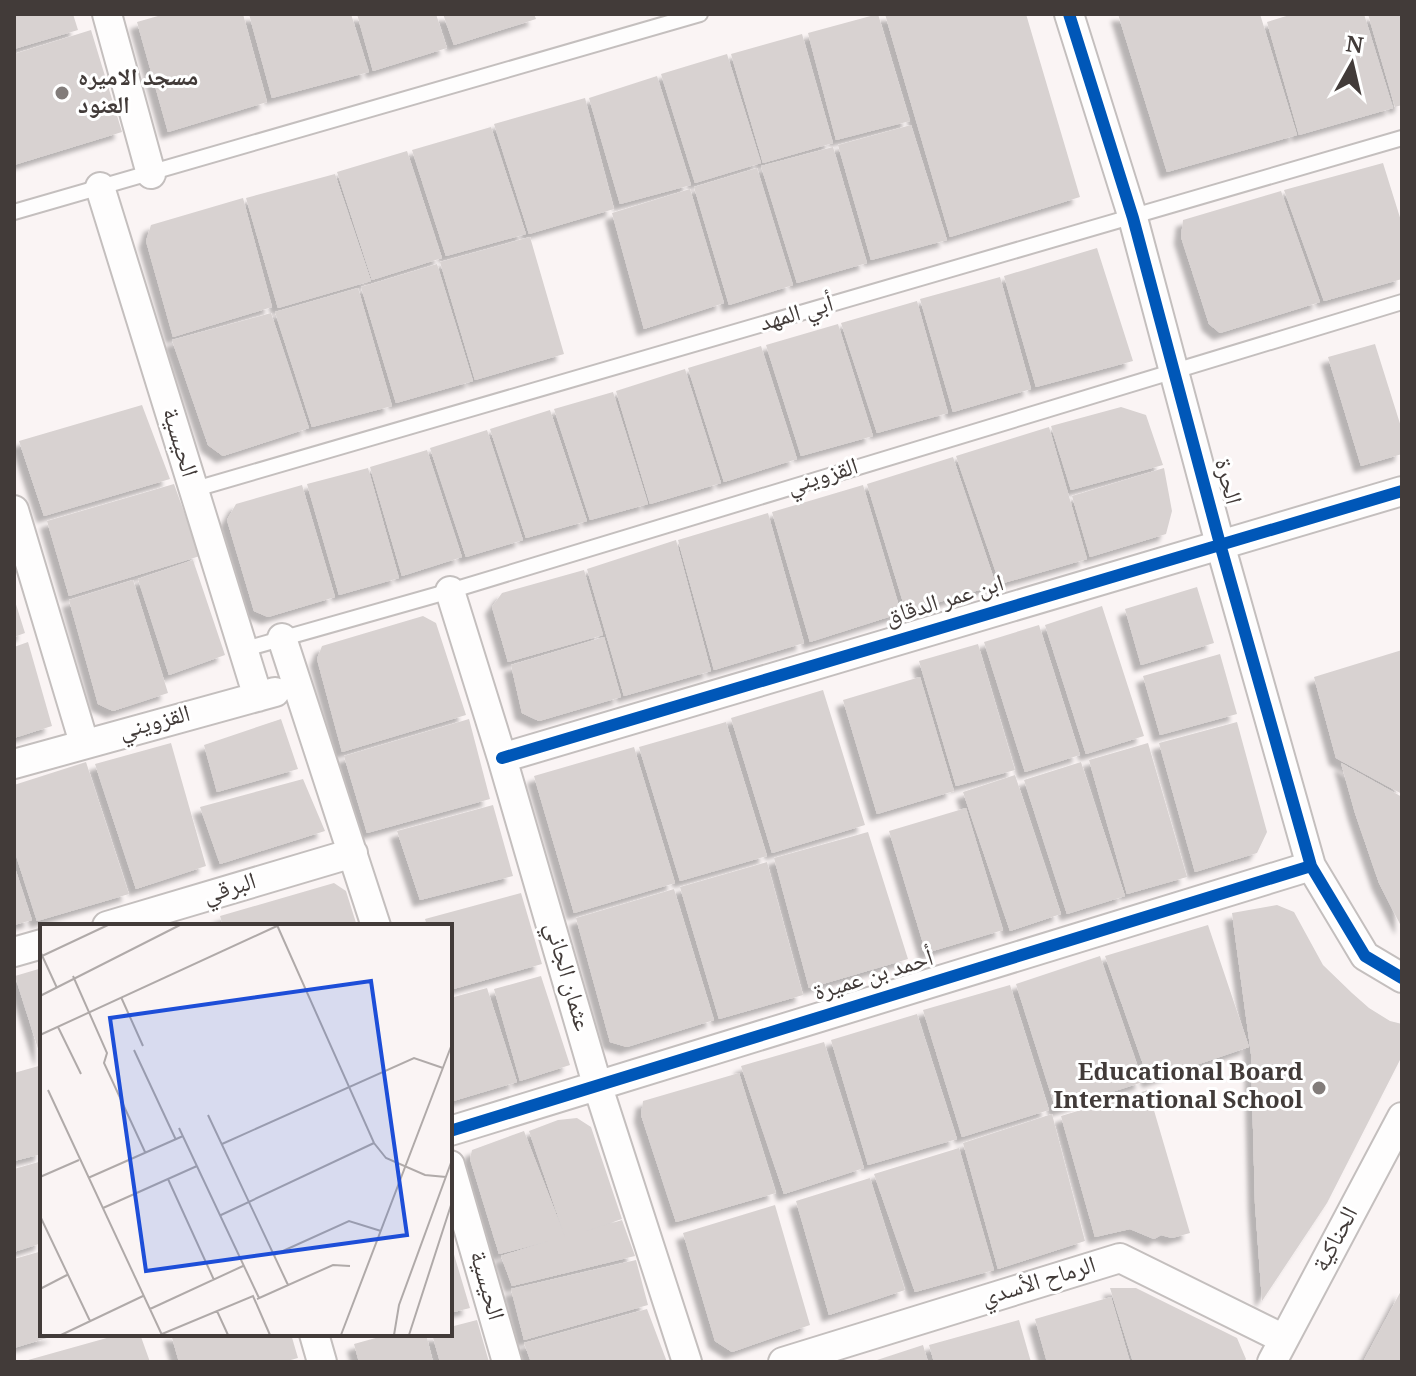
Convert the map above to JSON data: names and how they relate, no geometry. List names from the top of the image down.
{
  "streets": {
    "street": [
      "الحيسية",
      "القزويني",
      "الحرة",
      "ابن عمر الدقاق",
      "البرقي",
      "عثمان الجاني",
      "أحمد بن عميرة",
      "الحناكية",
      "الرماح الأسدي"
    ],
    "lane": ["أبي المهد"]
  },
  "crossings": [
    ["أبي المهد", "الحيسية"],
    ["أبي المهد", "الحرة"],
    ["الحيسية", "القزويني"],
    ["القزويني", "الحرة"],
    ["القزويني", "عثمان الجاني"],
    ["الحرة", "ابن عمر الدقاق"],
    ["الحرة", "أحمد بن عميرة"],
    ["ابن عمر الدقاق", "عثمان الجاني"],
    ["عثمان الجاني", "أحمد بن عميرة"],
    ["الحناكية", "الرماح الأسدي"]
  ],
  "places": ["مسجد الاميره العنود", "Educational Board International School"],
  "north": "top"
}
